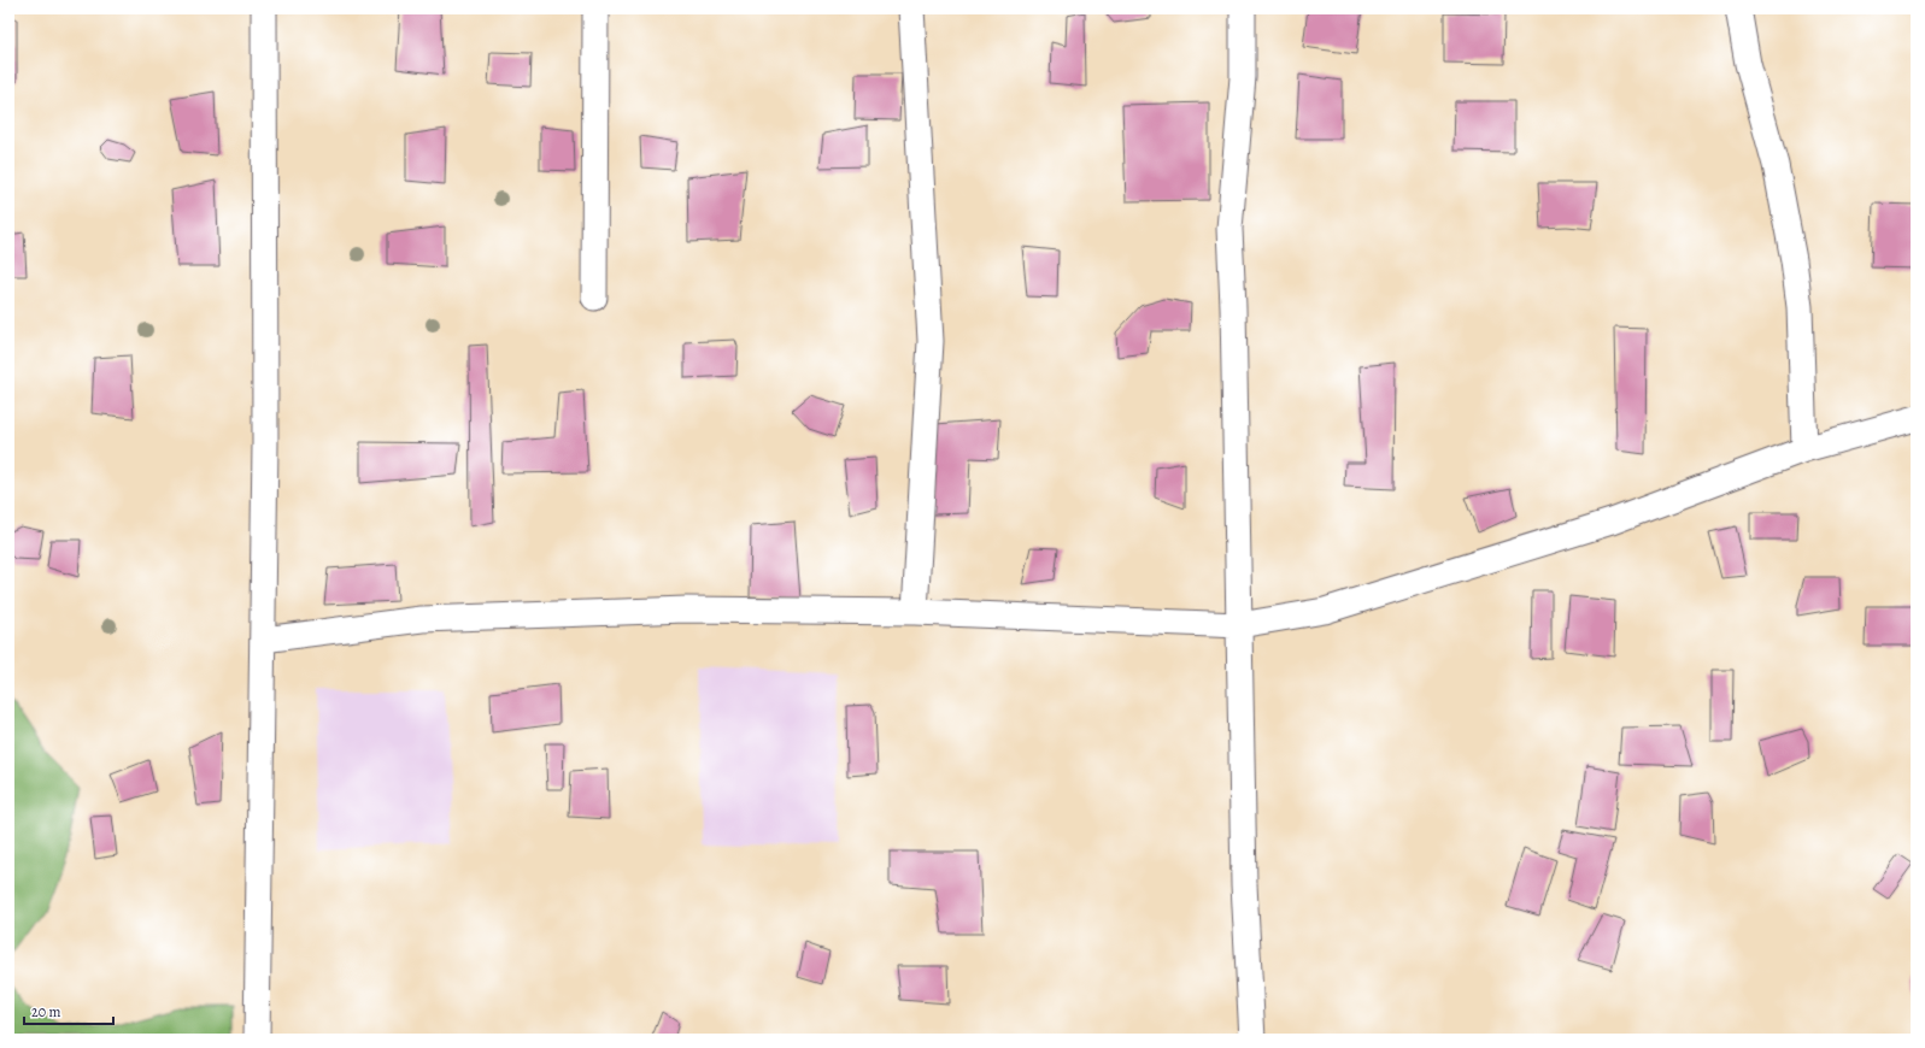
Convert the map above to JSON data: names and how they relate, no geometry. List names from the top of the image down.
{
  "scale_bar": "20 m"
}
